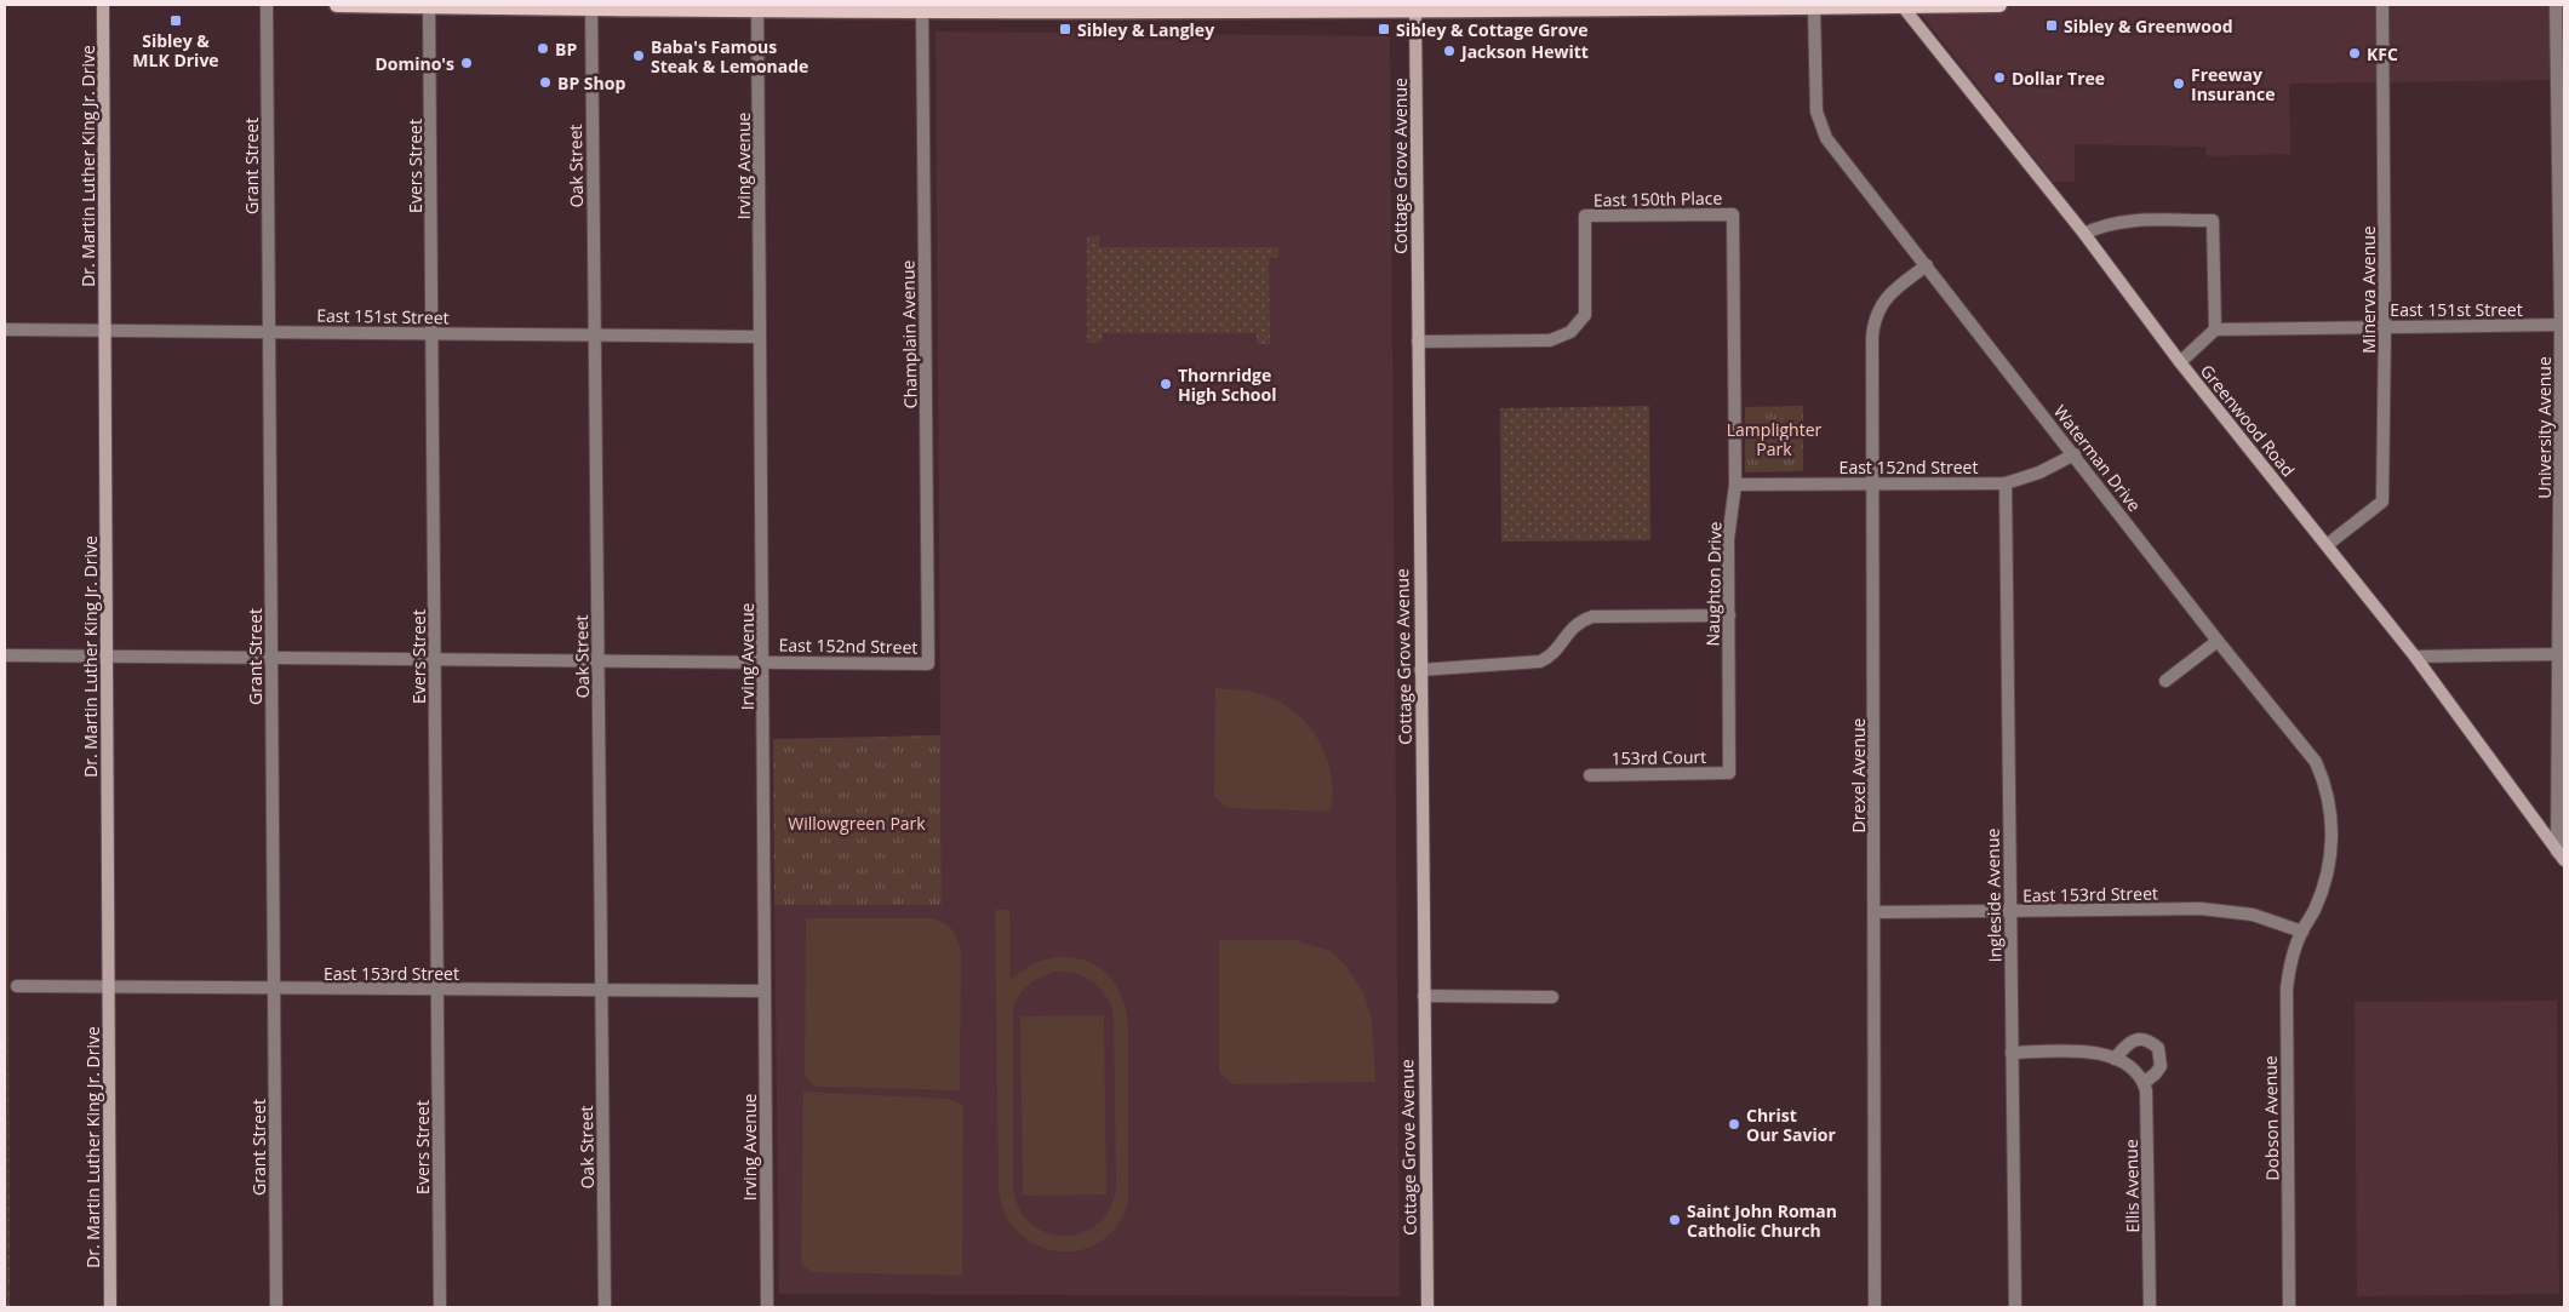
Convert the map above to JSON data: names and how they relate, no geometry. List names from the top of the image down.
{
  "streets": {
    "street": [
      "Dr. Martin Luther King Jr. Drive",
      "Grant Street",
      "Evers Street",
      "Oak Street",
      "Irving Avenue",
      "Cottage Grove Avenue",
      "East 150th Place",
      "Minerva Avenue",
      "East 151st Street",
      "Champlain Avenue",
      "Greenwood Road",
      "University Avenue",
      "Waterman Drive",
      "East 152nd Street",
      "Naughton Drive",
      "153rd Court",
      "Drexel Avenue",
      "East 153rd Street",
      "Ingleside Avenue",
      "Dobson Avenue",
      "Ellis Avenue"
    ]
  },
  "crossings": [
    ["Dr. Martin Luther King Jr. Drive", "East 151st Street"],
    ["Dr. Martin Luther King Jr. Drive", "East 152nd Street"],
    ["Dr. Martin Luther King Jr. Drive", "East 153rd Street"],
    ["Grant Street", "East 151st Street"],
    ["Grant Street", "East 152nd Street"],
    ["Grant Street", "East 153rd Street"],
    ["Evers Street", "East 151st Street"],
    ["Evers Street", "East 152nd Street"],
    ["Evers Street", "East 153rd Street"],
    ["Oak Street", "East 151st Street"],
    ["Oak Street", "East 152nd Street"],
    ["Oak Street", "East 153rd Street"],
    ["Irving Avenue", "East 151st Street"],
    ["Irving Avenue", "East 152nd Street"],
    ["Irving Avenue", "East 153rd Street"],
    ["Cottage Grove Avenue", "East 150th Place"],
    ["East 150th Place", "Naughton Drive"],
    ["Minerva Avenue", "East 151st Street"],
    ["Minerva Avenue", "Greenwood Road"],
    ["East 151st Street", "University Avenue"],
    ["Champlain Avenue", "East 152nd Street"],
    ["Greenwood Road", "University Avenue"],
    ["Waterman Drive", "East 152nd Street"],
    ["Waterman Drive", "Drexel Avenue"],
    ["Waterman Drive", "East 153rd Street"],
    ["Waterman Drive", "Dobson Avenue"],
    ["East 152nd Street", "Naughton Drive"],
    ["East 152nd Street", "Drexel Avenue"],
    ["East 152nd Street", "Ingleside Avenue"],
    ["Naughton Drive", "153rd Court"],
    ["Drexel Avenue", "East 153rd Street"],
    ["East 153rd Street", "Ingleside Avenue"],
    ["East 153rd Street", "Dobson Avenue"]
  ],
  "parks": ["Lamplighter Park", "Willowgreen Park"],
  "places": {
    "transit": [
      "Sibley & MLK Drive",
      "Sibley & Greenwood",
      "Sibley & Langley",
      "Sibley & Cottage Grove"
    ],
    "other": [
      "BP",
      "Jackson Hewitt",
      "KFC",
      "Baba's Famous Steak & Lemonade",
      "Domino's",
      "Dollar Tree",
      "BP Shop",
      "Freeway Insurance",
      "Thornridge High School",
      "Christ Our Savior",
      "Saint John Roman Catholic Church"
    ]
  }
}
